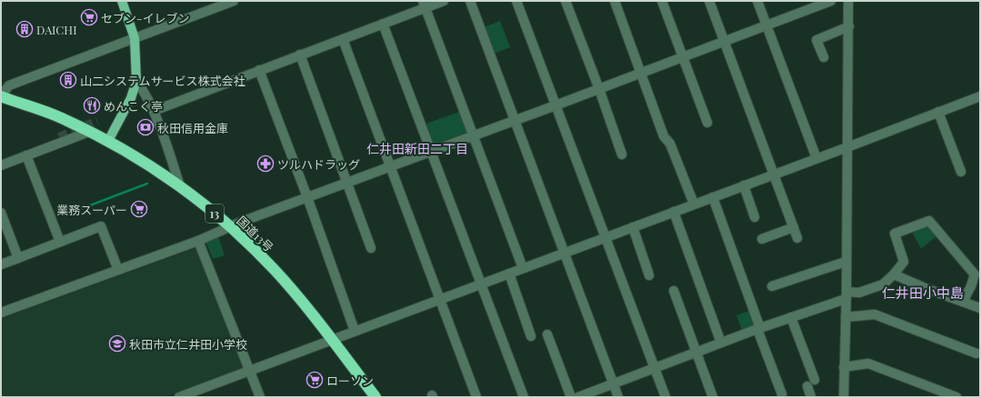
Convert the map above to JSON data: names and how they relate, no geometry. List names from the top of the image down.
{
  "streets": {
    "highway": ["13", "国道13号"]
  },
  "districts": ["仁井田新田二丁目", "仁井田小中島"],
  "places": {
    "supermarket": ["セブン-イレブン", "業務スーパー", "ローソン"],
    "building": ["DAICHI", "山二システムサービス株式会社"],
    "restaurant": ["めんこく亭"],
    "bank": ["秋田信用金庫"],
    "pharmacy": ["ツルハドラッグ"],
    "school or university": ["秋田市立仁井田小学校"]
  }
}
